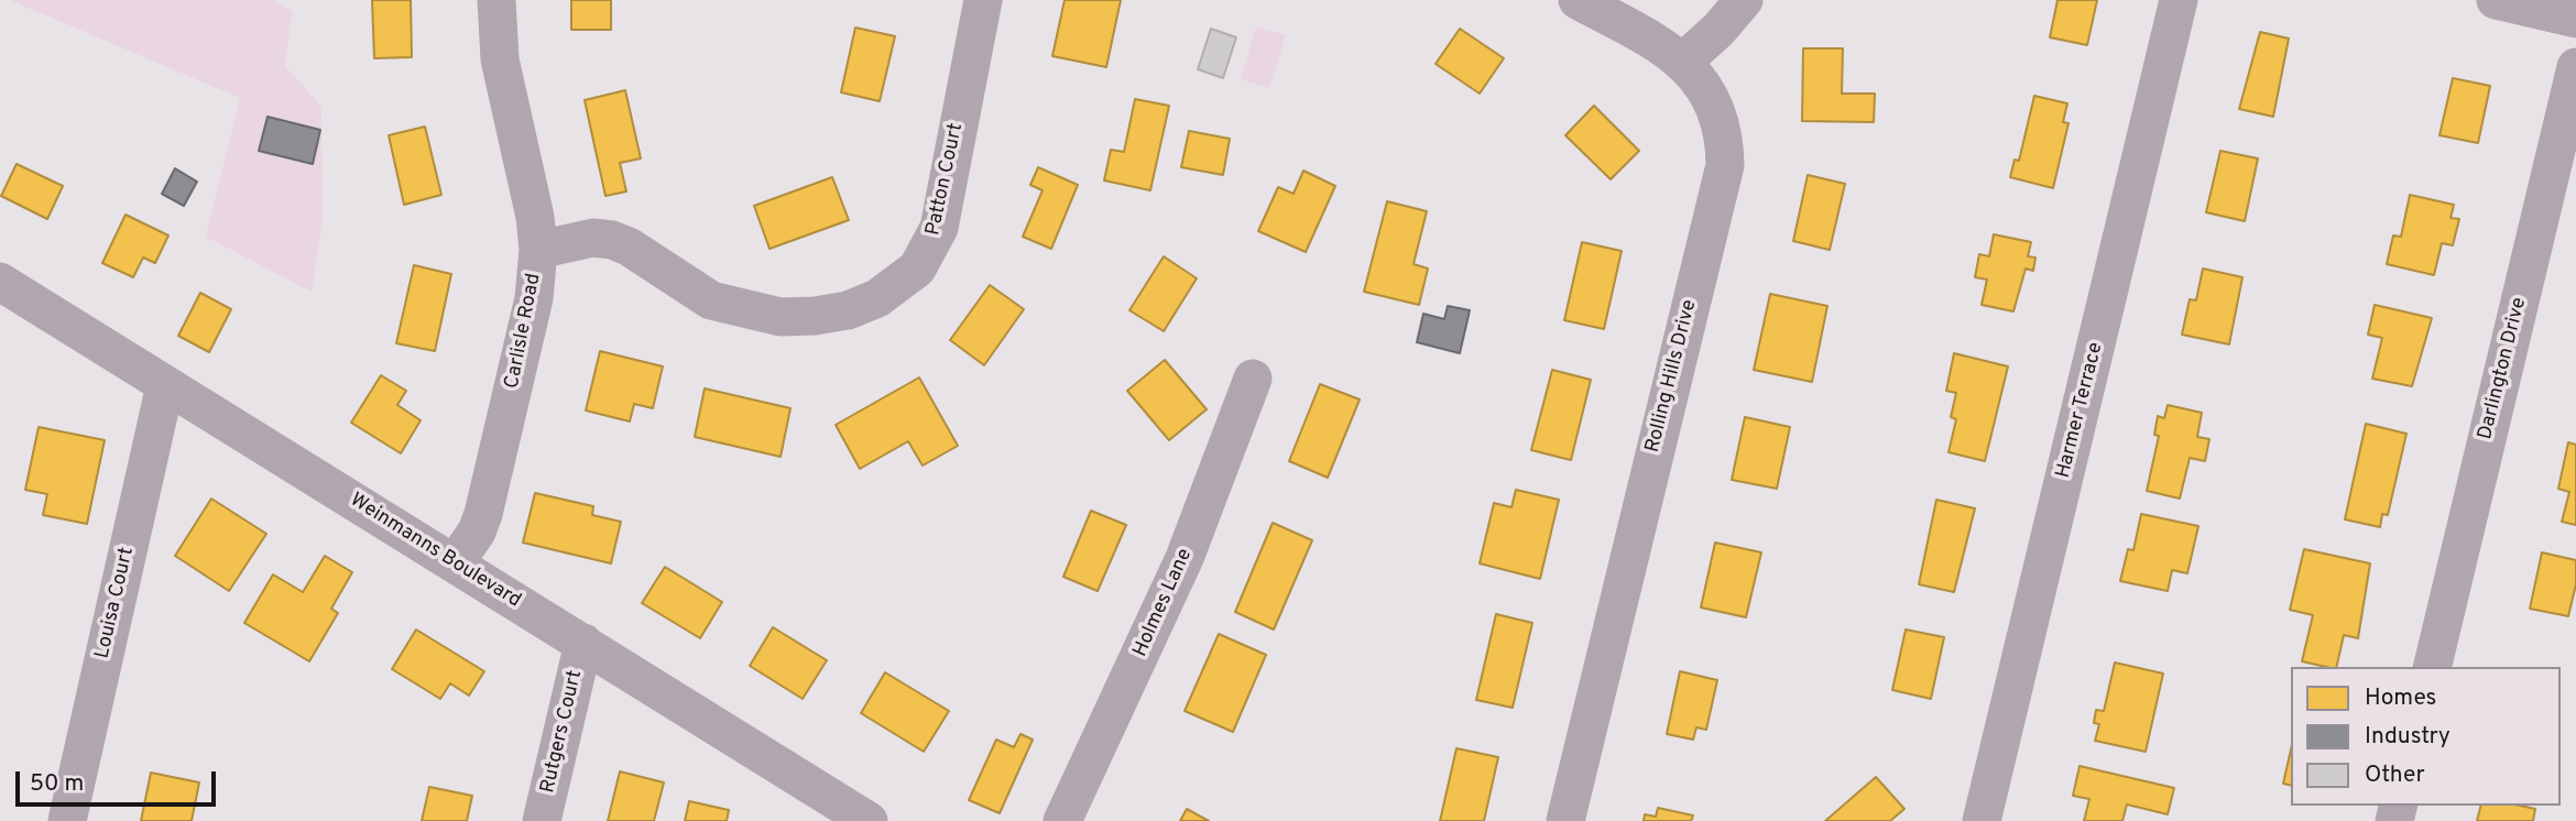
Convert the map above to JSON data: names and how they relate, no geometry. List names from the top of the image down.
{
  "streets": {
    "street": [
      "Patton Court",
      "Carlisle Road",
      "Darlington Drive",
      "Rolling Hills Drive",
      "Harmer Terrace",
      "Weinmanns Boulevard",
      "Louisa Court",
      "Holmes Lane",
      "Rutgers Court"
    ]
  },
  "crossings": [
    ["Patton Court", "Carlisle Road"],
    ["Carlisle Road", "Weinmanns Boulevard"],
    ["Weinmanns Boulevard", "Louisa Court"],
    ["Weinmanns Boulevard", "Rutgers Court"]
  ],
  "legend": ["Homes", "Industry", "Other"],
  "scale_bar": "50 m"
}
